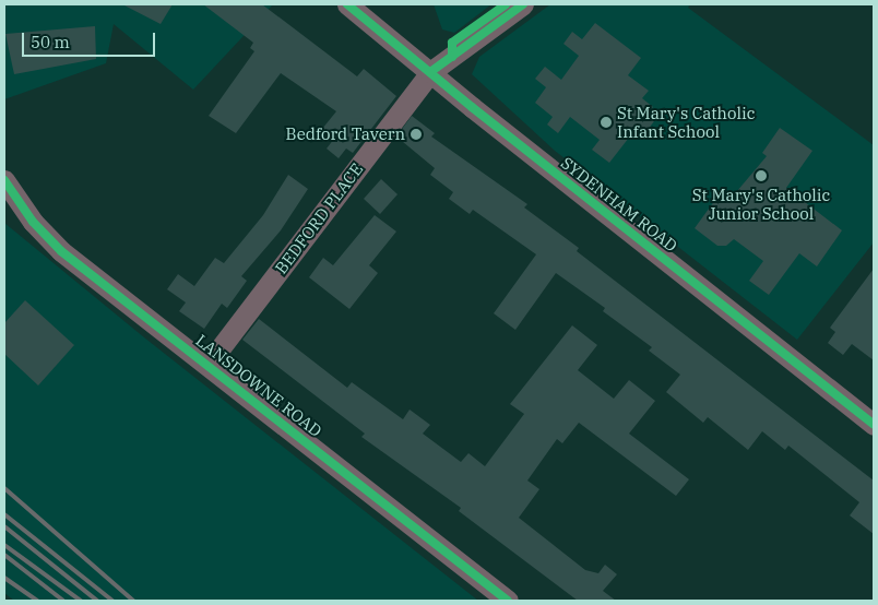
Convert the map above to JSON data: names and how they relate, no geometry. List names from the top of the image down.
{
  "streets": {
    "street": ["SYDENHAM ROAD", "BEDFORD PLACE", "LANSDOWNE ROAD"]
  },
  "crossings": [
    ["SYDENHAM ROAD", "BEDFORD PLACE"],
    ["BEDFORD PLACE", "LANSDOWNE ROAD"]
  ],
  "places": ["St Mary's Catholic Infant School", "Bedford Tavern", "St Mary's Catholic Junior School"],
  "scale_bar": "50 m"
}
